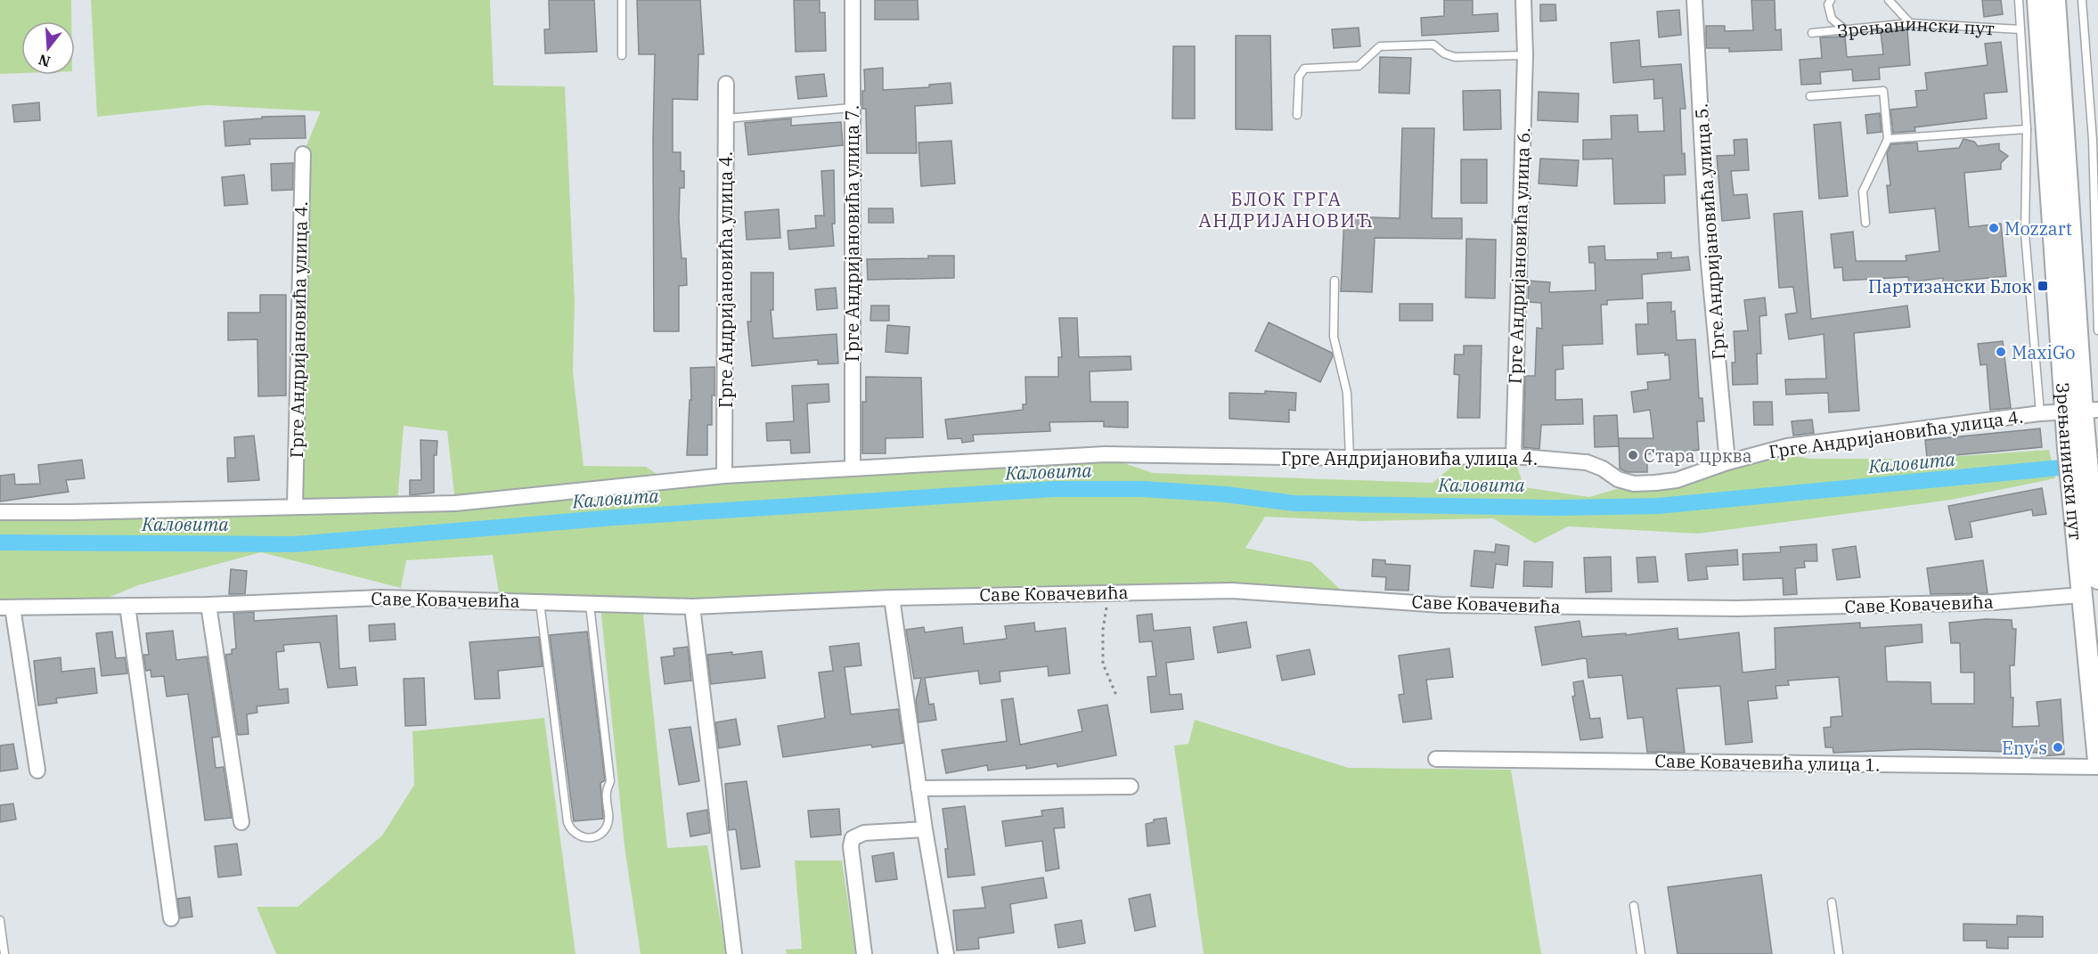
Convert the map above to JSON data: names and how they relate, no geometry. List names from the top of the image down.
{
  "streets": {
    "main road": ["Зрењанински пут"],
    "street": [
      "Грге Андријановића улица 5.",
      "Грге Андријановића улица 7.",
      "Грге Андријановића улица 6.",
      "Грге Андријановића улица 4.",
      "Саве Ковачевића",
      "Саве Ковачевића улица 1."
    ]
  },
  "crossings": [
    ["Зрењанински пут", "Грге Андријановића улица 4."],
    ["Зрењанински пут", "Саве Ковачевића"],
    ["Грге Андријановића улица 5.", "Грге Андријановића улица 4."],
    ["Грге Андријановића улица 7.", "Грге Андријановића улица 4."],
    ["Грге Андријановића улица 6.", "Грге Андријановића улица 4."]
  ],
  "districts": ["БЛОК ГРГА АНДРИЈАНОВИЋ"],
  "water": ["Каловита"],
  "places": {
    "other": [
      "Mozzart",
      "MaxiGo",
      "Стара црква",
      "Eny's"
    ],
    "transit": ["Партизански Блок"]
  },
  "north": "bottom"
}
